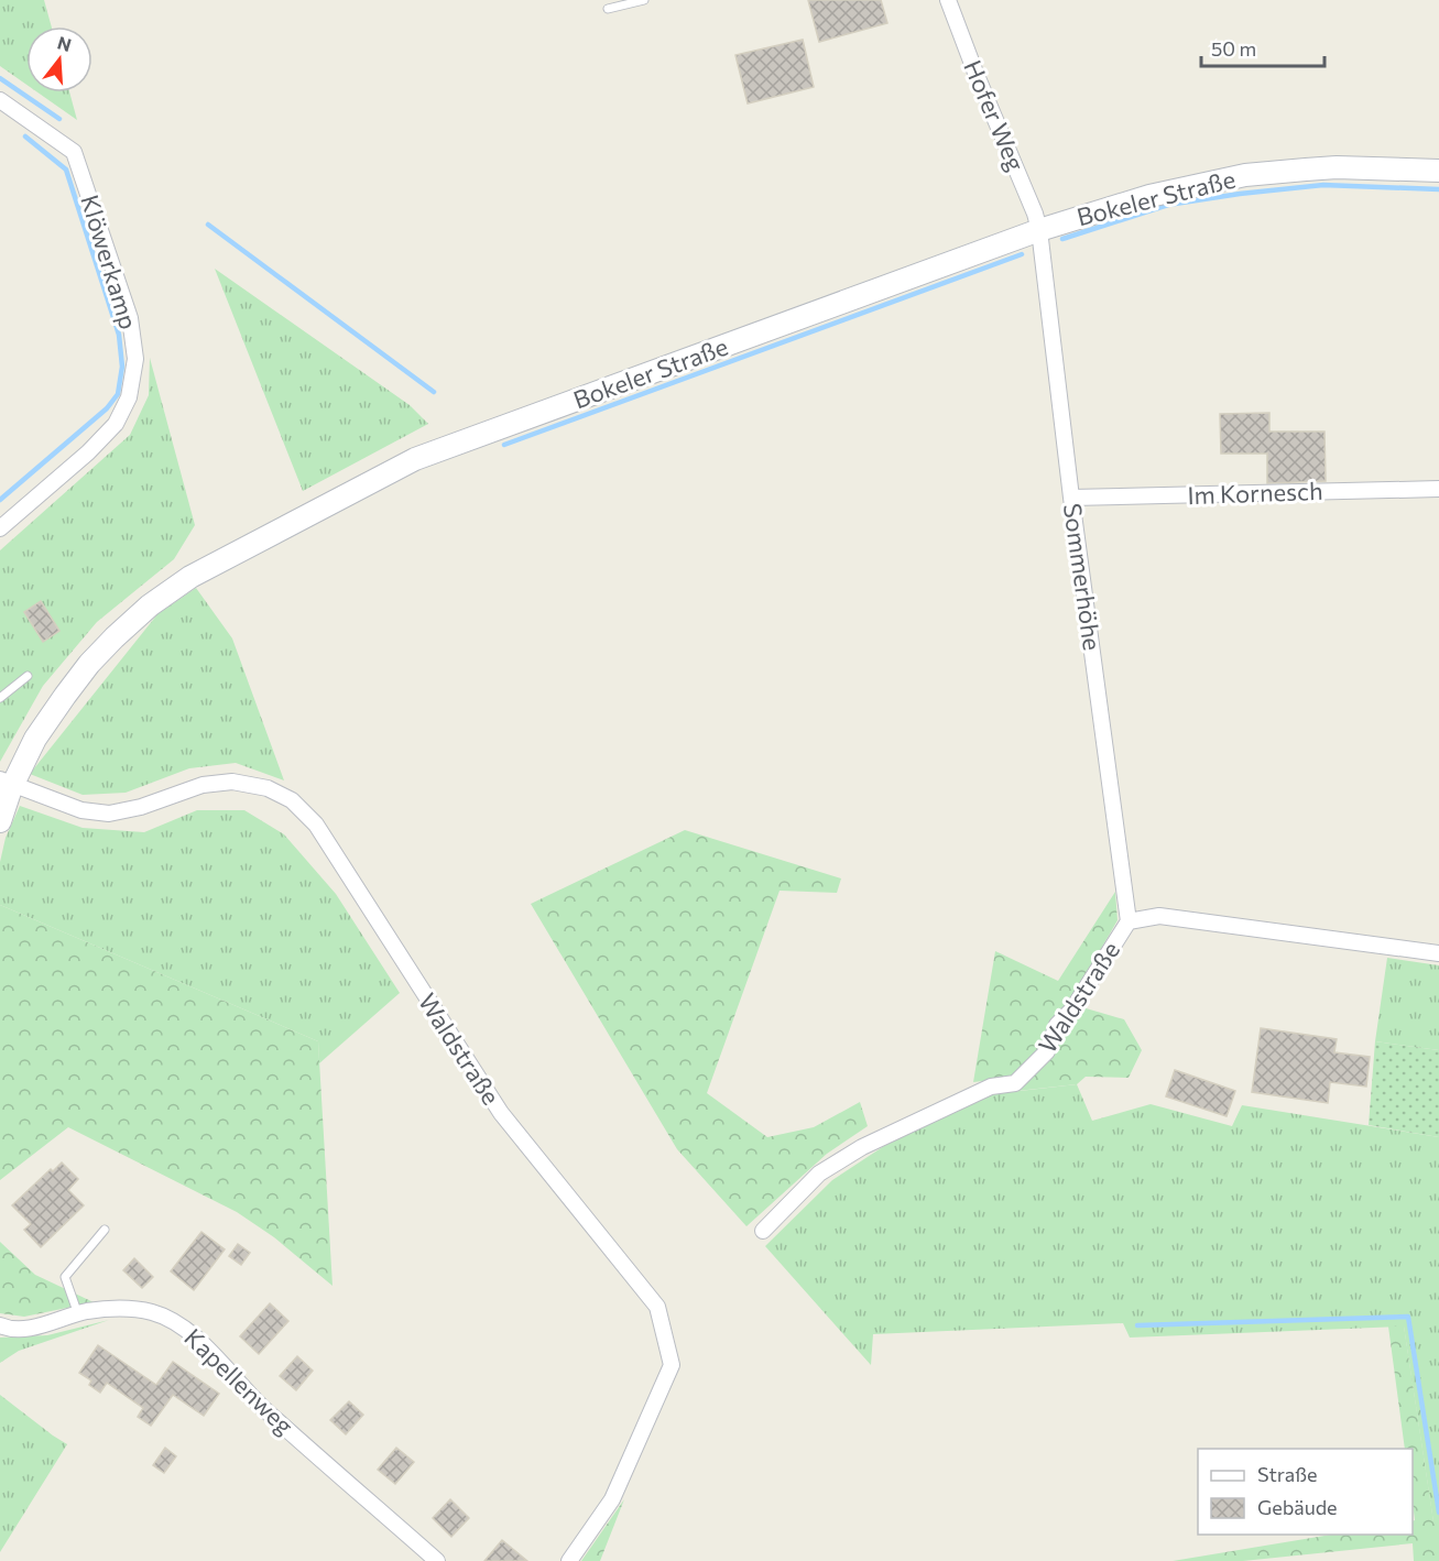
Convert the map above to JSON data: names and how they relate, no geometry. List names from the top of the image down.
{
  "streets": {
    "street": [
      "Hofer Weg",
      "Bokeler Straße",
      "Klöwerkamp",
      "Im Kornesch",
      "Sommerhöhe",
      "Waldstraße",
      "Kapellenweg"
    ]
  },
  "crossings": [
    ["Hofer Weg", "Bokeler Straße"],
    ["Hofer Weg", "Sommerhöhe"],
    ["Bokeler Straße", "Sommerhöhe"],
    ["Bokeler Straße", "Waldstraße"],
    ["Im Kornesch", "Sommerhöhe"],
    ["Sommerhöhe", "Waldstraße"]
  ],
  "legend": ["Straße", "Gebäude"],
  "scale_bar": "50 m",
  "north": "top"
}
